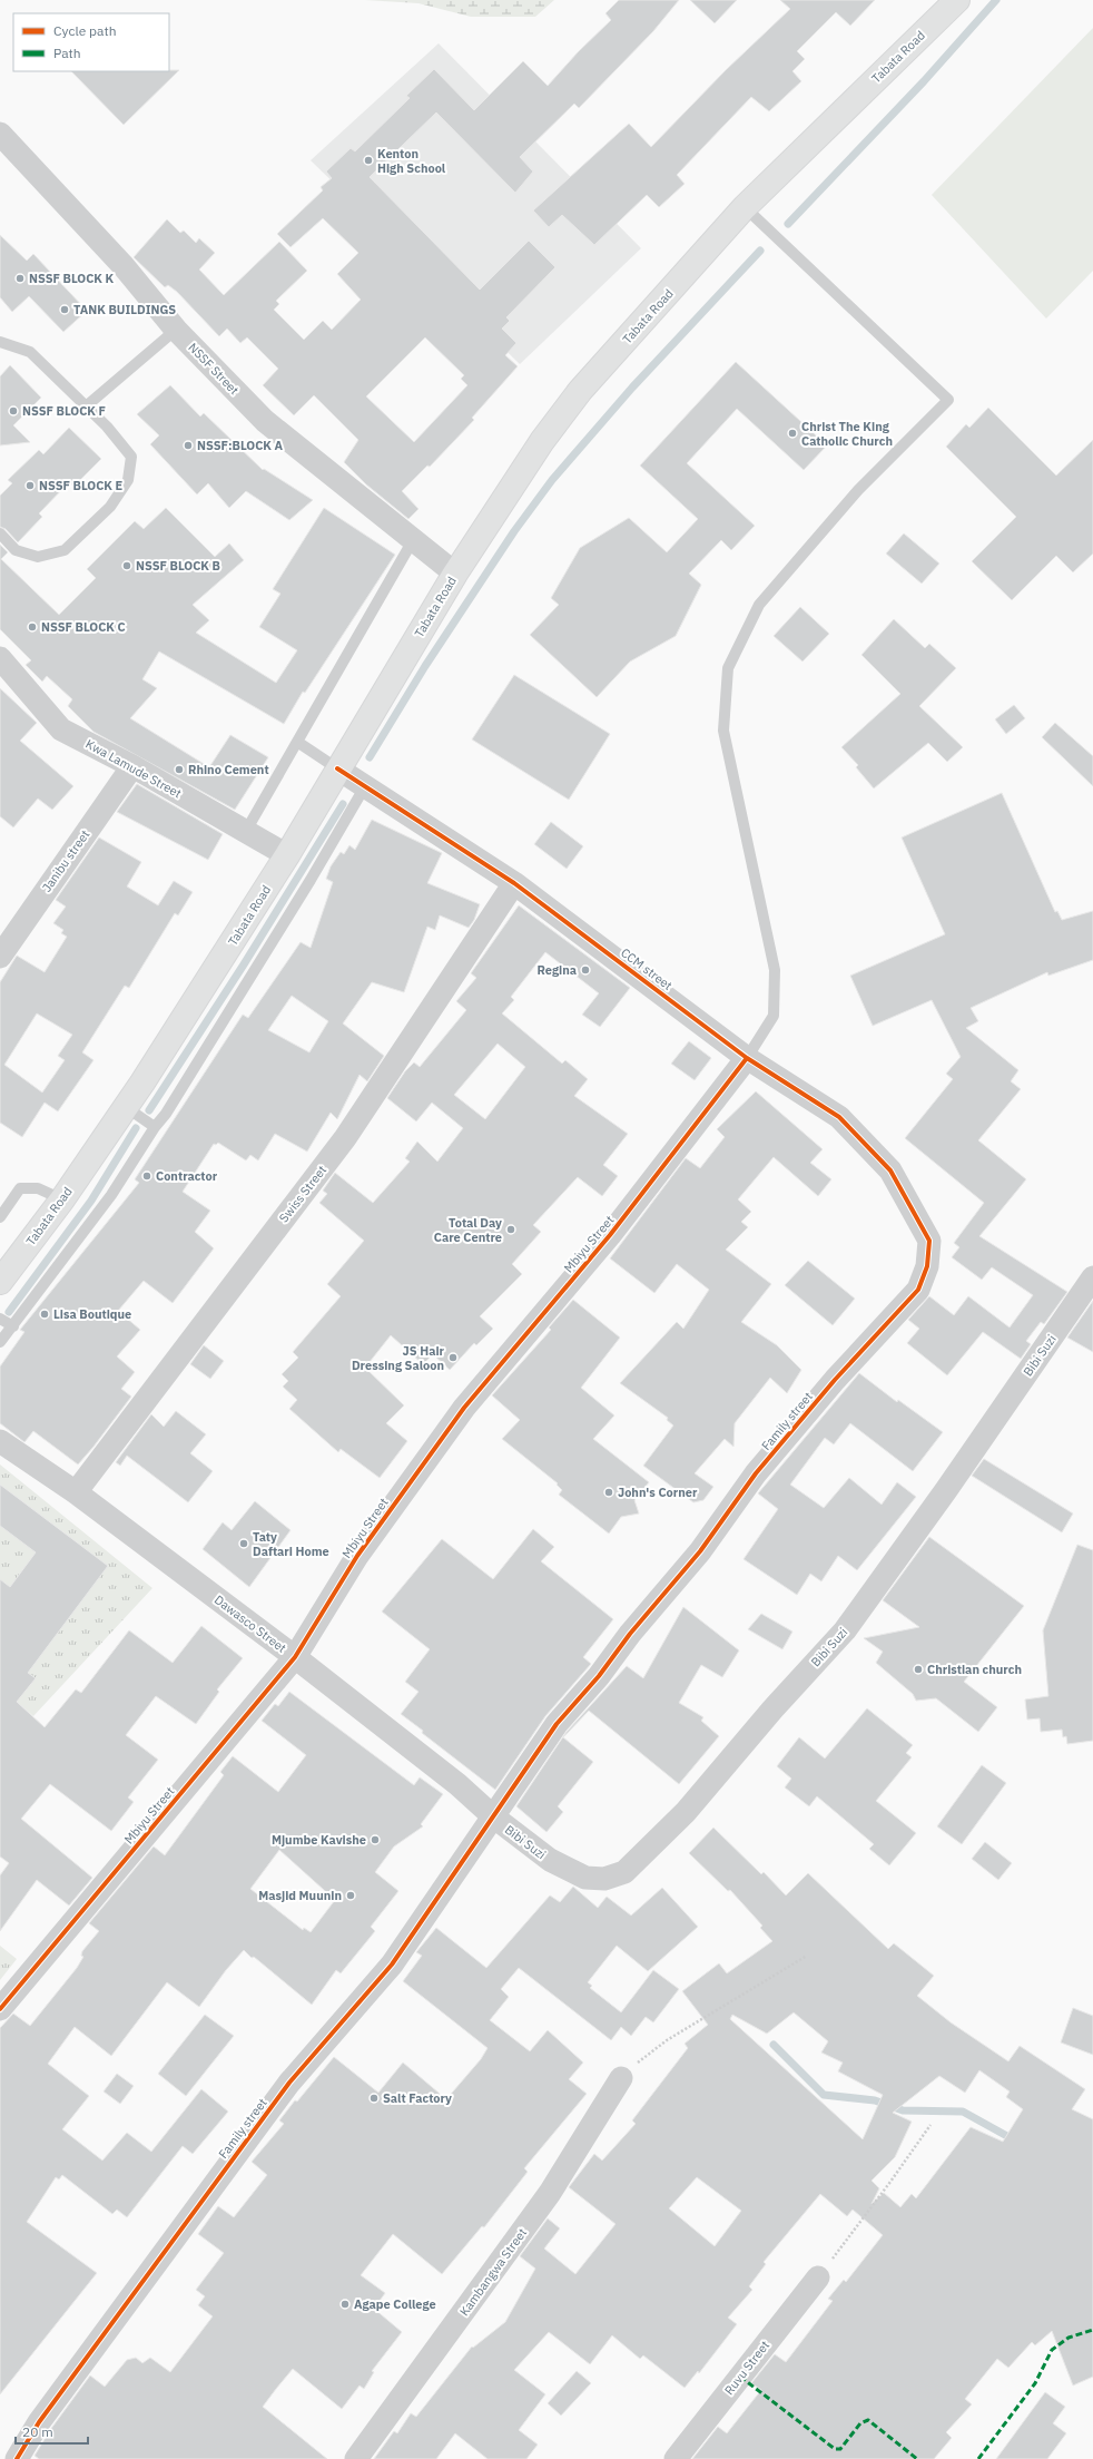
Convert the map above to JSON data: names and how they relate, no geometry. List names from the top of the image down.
{
  "streets": {
    "main road": ["Tabata Road"],
    "street": [
      "NSSF Street",
      "Kwa Lamude Street",
      "Janibu street",
      "CCM street",
      "Swiss Street",
      "Mbiyu Street",
      "Bibi Suzi",
      "Family street",
      "Dawasco Street",
      "Kambangwa Street",
      "Ruvu Street"
    ]
  },
  "crossings": [
    ["Tabata Road", "NSSF Street"],
    ["Tabata Road", "Kwa Lamude Street"],
    ["Tabata Road", "CCM street"],
    ["Kwa Lamude Street", "Janibu street"],
    ["CCM street", "Swiss Street"],
    ["CCM street", "Mbiyu Street"],
    ["CCM street", "Family street"],
    ["Swiss Street", "Dawasco Street"],
    ["Mbiyu Street", "Dawasco Street"],
    ["Bibi Suzi", "Family street"],
    ["Bibi Suzi", "Dawasco Street"],
    ["Family street", "Dawasco Street"]
  ],
  "places": [
    "Kenton High School",
    "NSSF BLOCK K",
    "TANK BUILDINGS",
    "NSSF BLOCK F",
    "Christ The King Catholic Church",
    "NSSF:BLOCK A",
    "NSSF BLOCK E",
    "NSSF BLOCK B",
    "NSSF BLOCK C",
    "Rhino Cement",
    "Regina",
    "Contractor",
    "Total Day Care Centre",
    "Lisa Boutique",
    "JS Hair Dressing Saloon",
    "John's Corner",
    "Taty Daftari Home",
    "Christian church",
    "Mjumbe Kavishe",
    "Masjid Muunin",
    "Salt Factory",
    "Agape College"
  ],
  "legend": ["Cycle path", "Path"],
  "scale_bar": "20 m"
}
